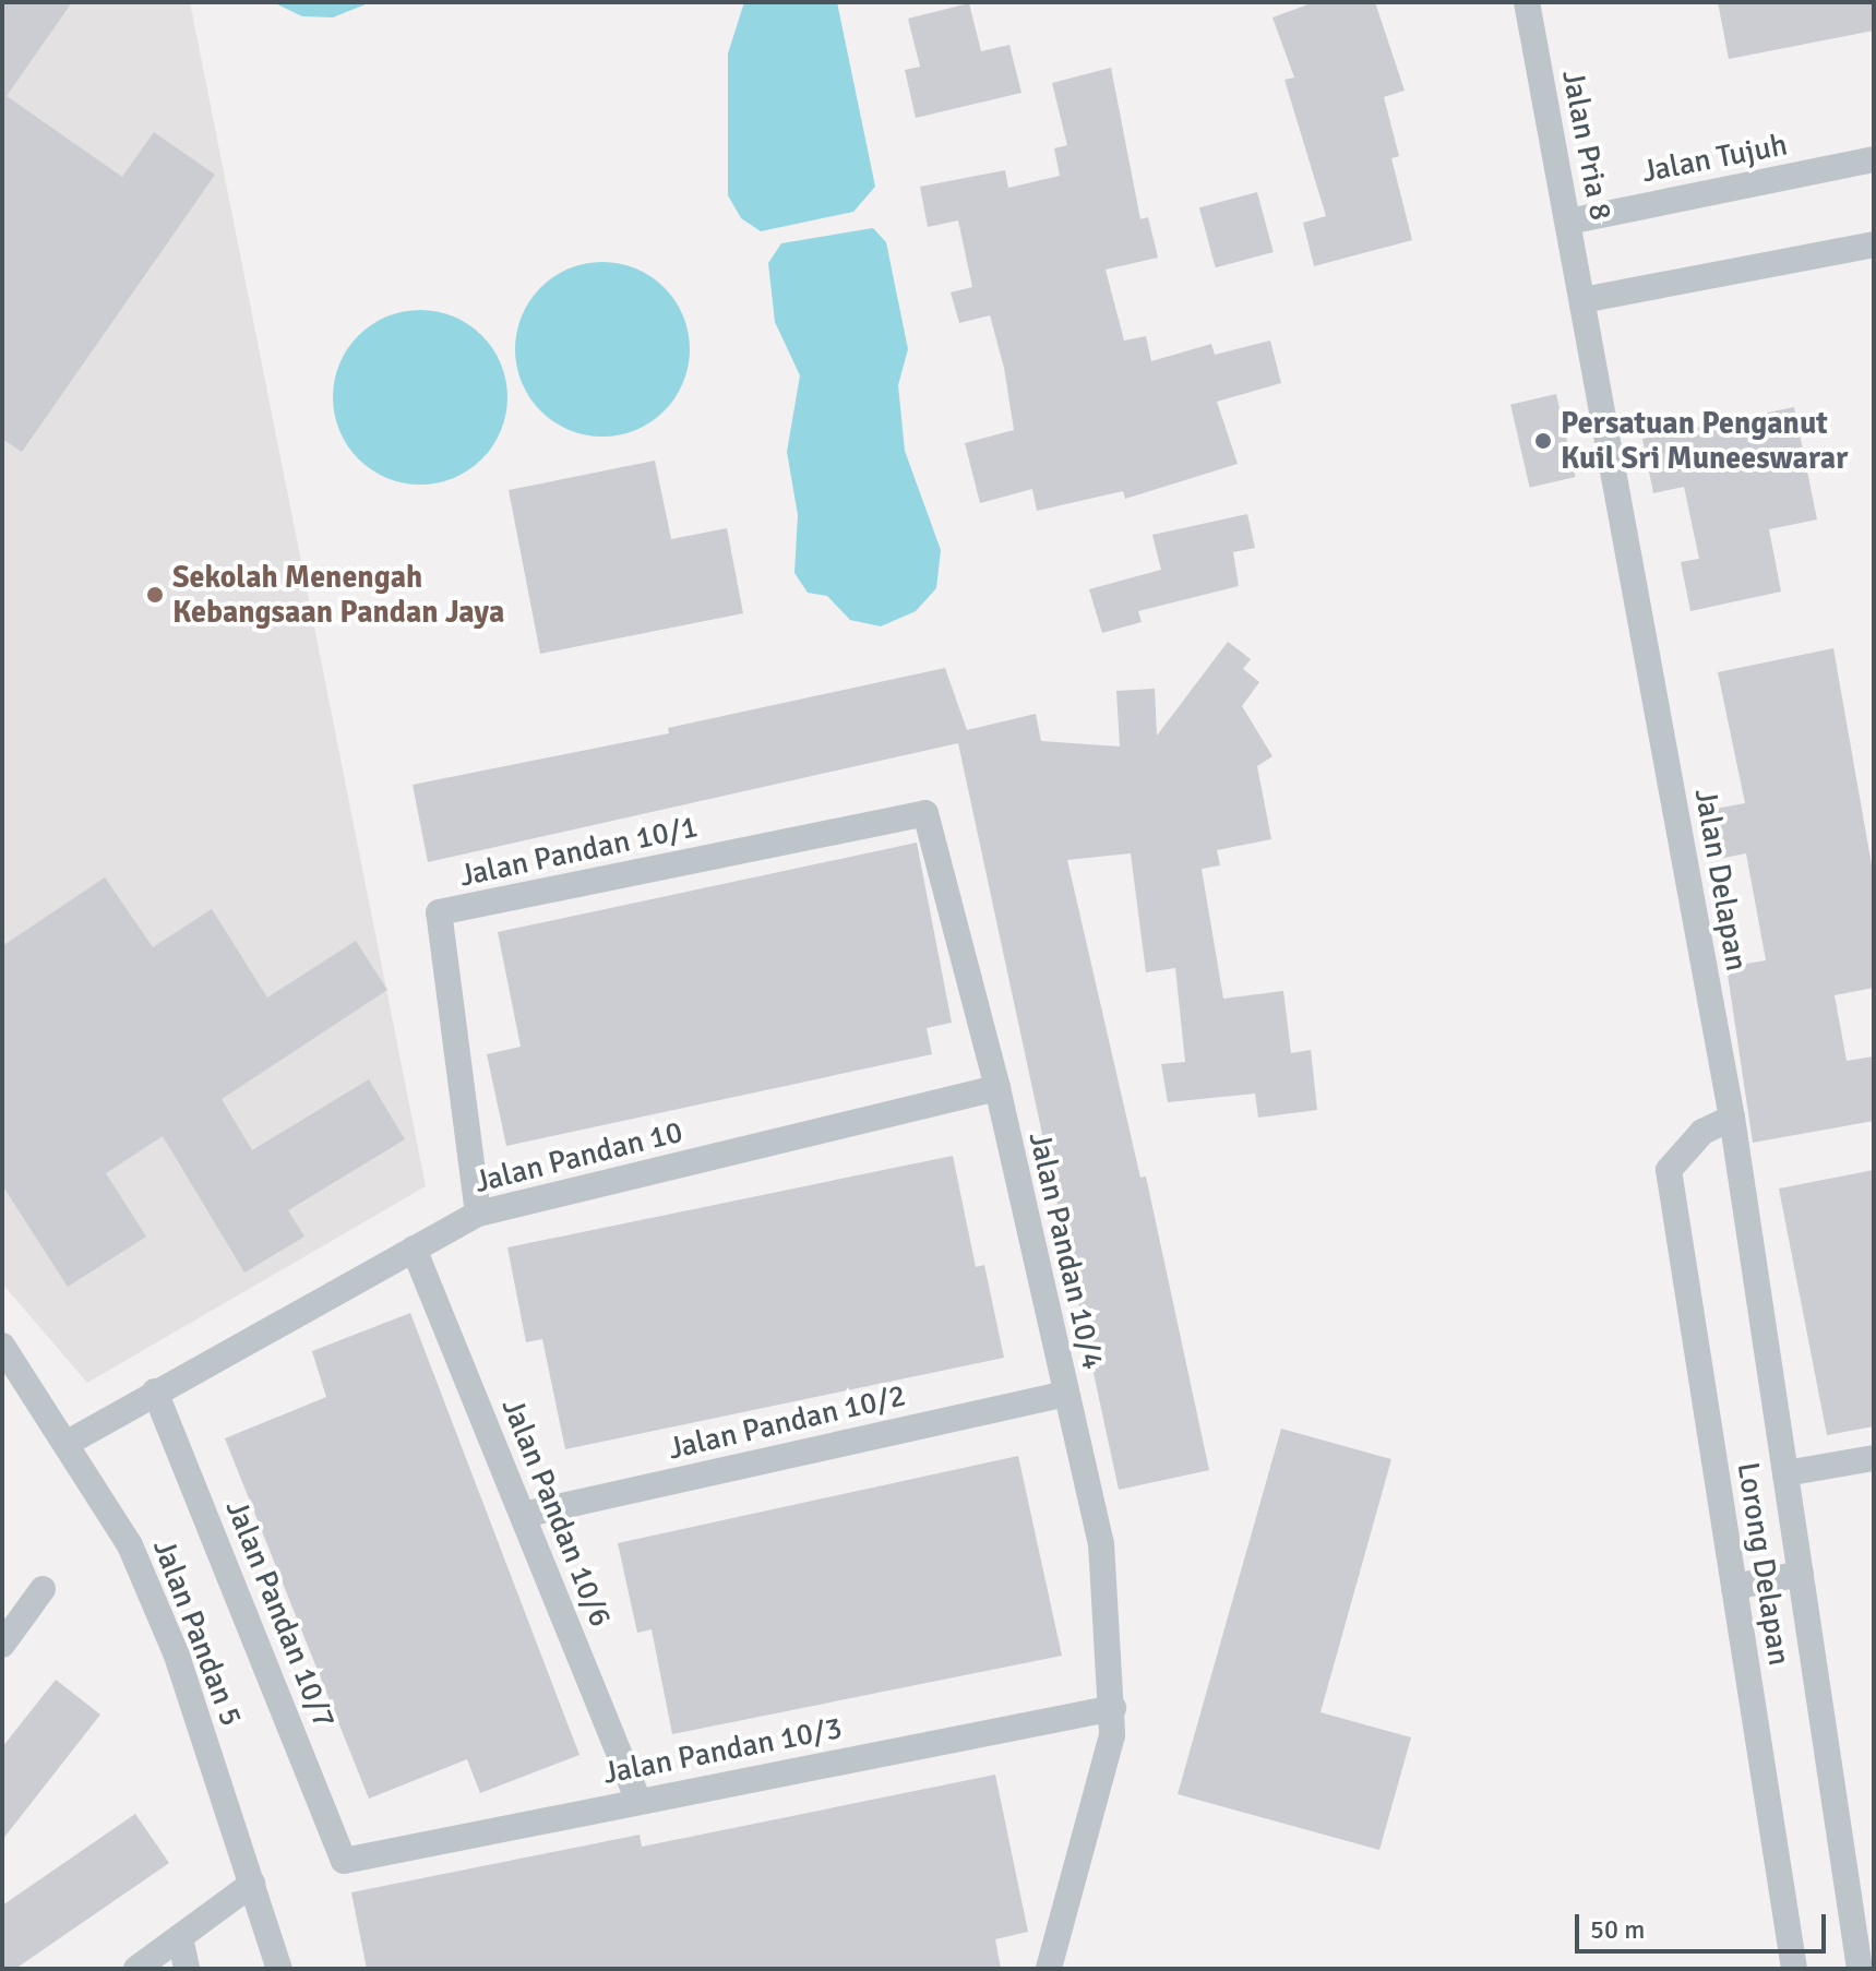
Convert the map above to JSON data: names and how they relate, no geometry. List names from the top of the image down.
{
  "streets": {
    "street": [
      "Jalan Pria 8",
      "Jalan Tujuh",
      "Jalan Pandan 10/1",
      "Jalan Delapan",
      "Jalan Pandan 10",
      "Jalan Pandan 10/4",
      "Jalan Pandan 10/2",
      "Jalan Pandan 10/6",
      "Lorong Delapan",
      "Jalan Pandan 10/7",
      "Jalan Pandan 5",
      "Jalan Pandan 10/3"
    ]
  },
  "crossings": [
    ["Jalan Pria 8", "Jalan Tujuh"],
    ["Jalan Pria 8", "Jalan Delapan"],
    ["Jalan Pandan 10/1", "Jalan Pandan 10"],
    ["Jalan Pandan 10/1", "Jalan Pandan 10/4"],
    ["Jalan Delapan", "Lorong Delapan"],
    ["Jalan Pandan 10", "Jalan Pandan 10/4"],
    ["Jalan Pandan 10", "Jalan Pandan 10/6"],
    ["Jalan Pandan 10", "Jalan Pandan 10/7"],
    ["Jalan Pandan 10", "Jalan Pandan 5"],
    ["Jalan Pandan 10/4", "Jalan Pandan 10/2"],
    ["Jalan Pandan 10/4", "Jalan Pandan 10/3"],
    ["Jalan Pandan 10/2", "Jalan Pandan 10/6"],
    ["Jalan Pandan 10/6", "Jalan Pandan 10/3"],
    ["Jalan Pandan 10/7", "Jalan Pandan 10/3"]
  ],
  "places": ["Persatuan Penganut Kuil Sri Muneeswarar", "Sekolah Menengah Kebangsaan Pandan Jaya"],
  "scale_bar": "50 m"
}
